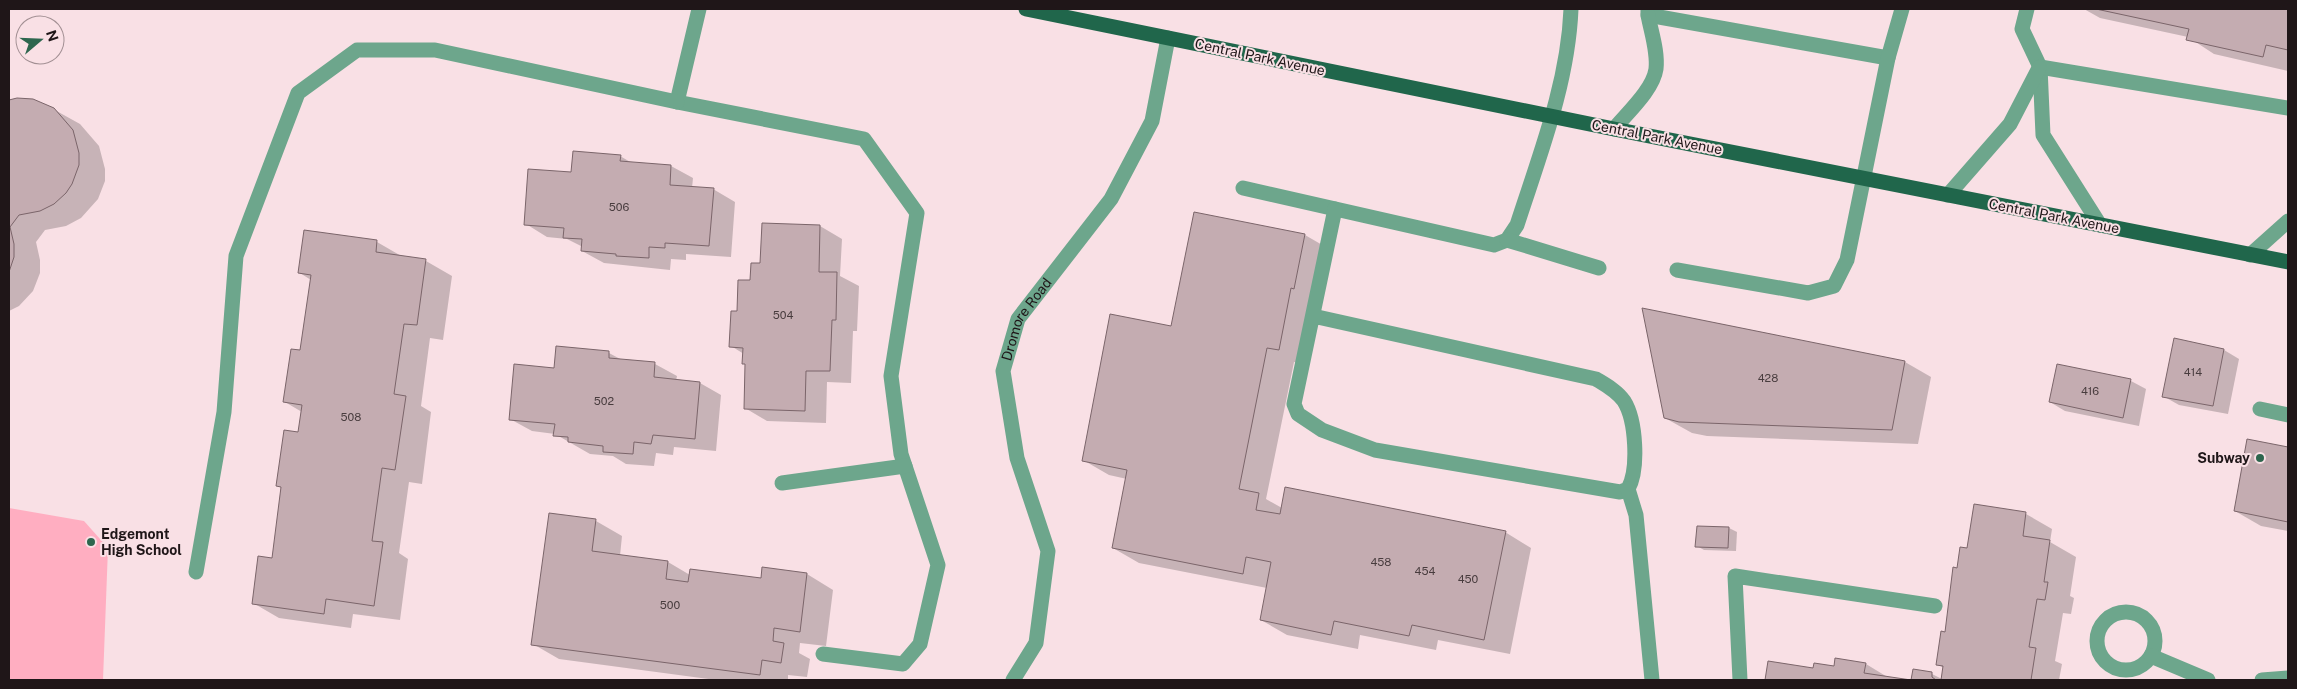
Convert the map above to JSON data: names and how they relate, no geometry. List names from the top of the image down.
{
  "streets": {
    "main road": ["Central Park Avenue"],
    "street": ["Dromore Road"]
  },
  "crossings": [
    ["Central Park Avenue", "Dromore Road"]
  ],
  "places": ["Subway", "Edgemont High School"],
  "house_numbers": [
    "506",
    "504",
    "414",
    "428",
    "416",
    "502",
    "508",
    "458",
    "454",
    "450",
    "500"
  ],
  "north": "right"
}
